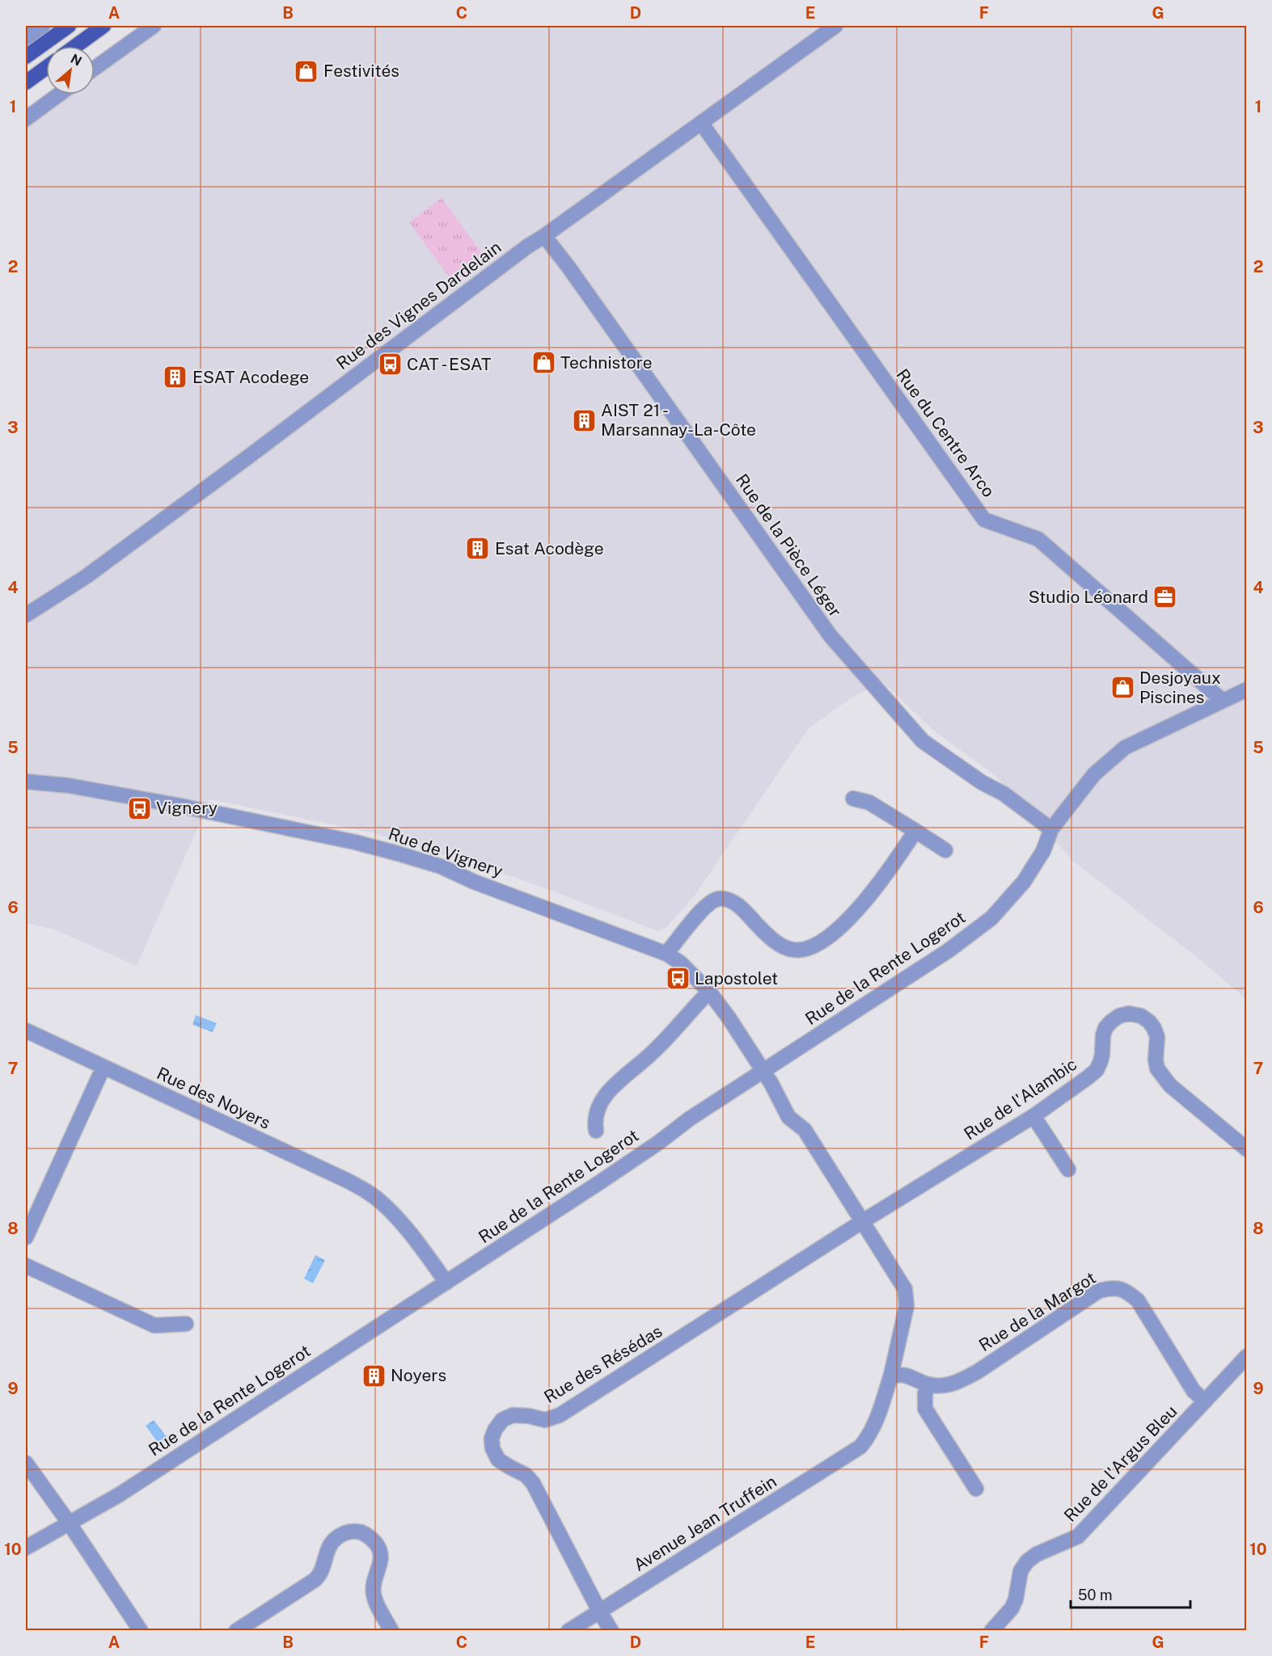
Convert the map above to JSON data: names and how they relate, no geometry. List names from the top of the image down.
{
  "streets": {
    "street": [
      "Rue des Vignes Dardelain",
      "Rue du Centre Arco",
      "Rue de la Pièce Léger",
      "Rue de Vignery",
      "Rue de la Rente Logerot",
      "Rue des Noyers",
      "Rue de l'Alambic",
      "Rue de la Margot",
      "Rue des Résédas",
      "Rue de l'Argus Bleu",
      "Avenue Jean Truffein"
    ]
  },
  "crossings": [
    ["Rue des Vignes Dardelain", "Rue du Centre Arco"],
    ["Rue des Vignes Dardelain", "Rue de la Pièce Léger"],
    ["Rue de la Pièce Léger", "Rue de la Rente Logerot"],
    ["Rue de Vignery", "Rue de la Rente Logerot"],
    ["Rue de Vignery", "Rue de l'Alambic"],
    ["Rue de Vignery", "Rue des Résédas"],
    ["Rue de Vignery", "Avenue Jean Truffein"],
    ["Rue de la Rente Logerot", "Rue des Noyers"],
    ["Rue de l'Alambic", "Rue des Résédas"],
    ["Rue de la Margot", "Rue de l'Argus Bleu"],
    ["Rue des Résédas", "Avenue Jean Truffein"]
  ],
  "places": {
    "shop": ["Festivités", "Technistore", "Desjoyaux Piscines"],
    "bus stop": ["CAT - ESAT", "Vignery", "Lapostolet"],
    "building": [
      "ESAT Acodege",
      "AIST 21 - Marsannay-La-Côte",
      "Esat Acodège",
      "Noyers"
    ],
    "office": ["Studio Léonard"]
  },
  "scale_bar": "50 m",
  "north": "top right",
  "grid": {
    "columns": [
      "A",
      "B",
      "C",
      "D",
      "E",
      "F",
      "G"
    ],
    "rows": [
      "1",
      "2",
      "3",
      "4",
      "5",
      "6",
      "7",
      "8",
      "9",
      "10"
    ]
  }
}
